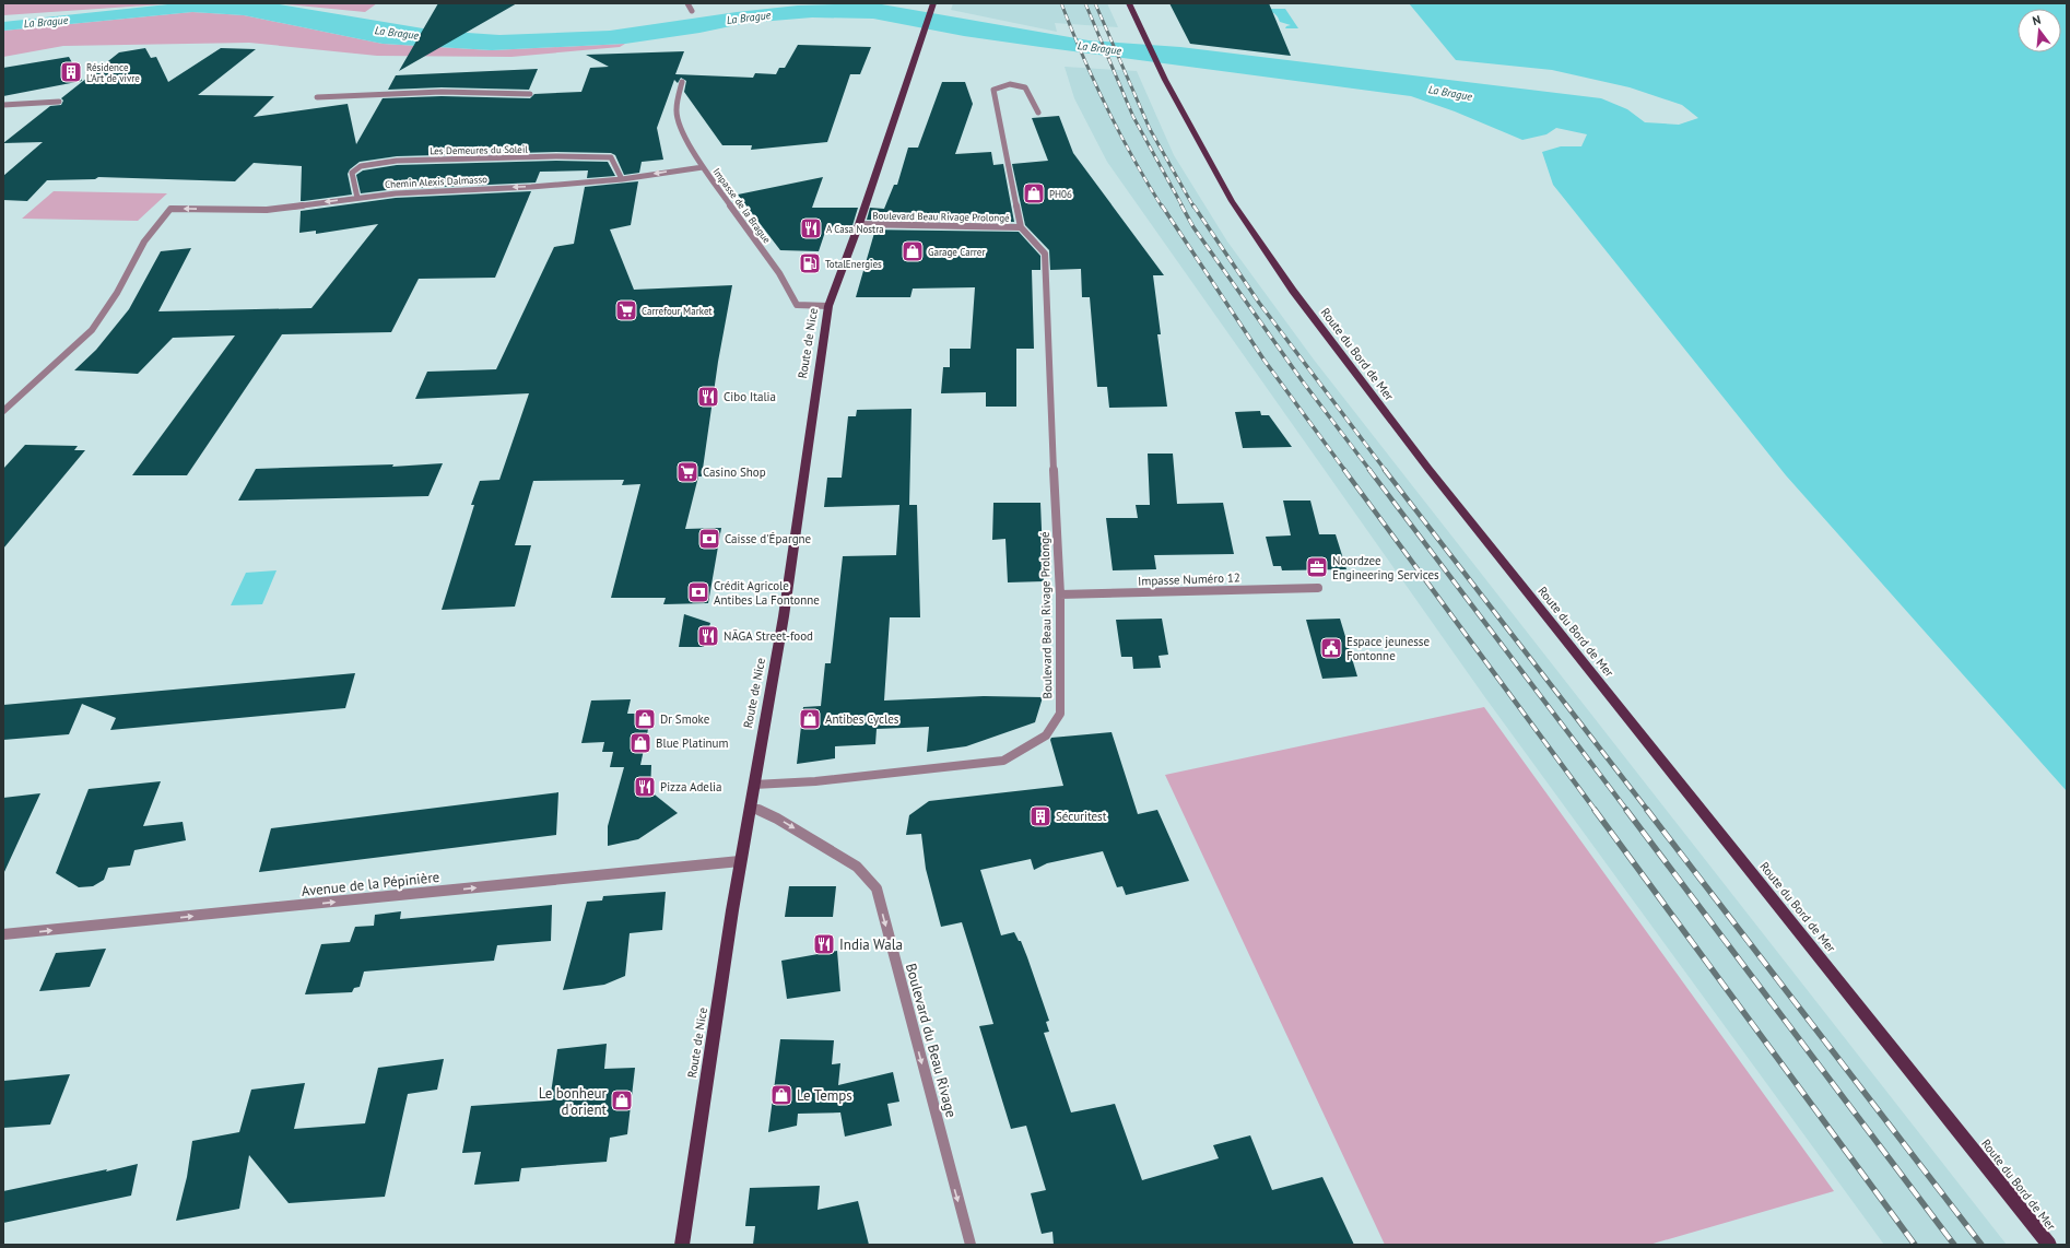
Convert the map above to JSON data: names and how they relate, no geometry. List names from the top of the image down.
{
  "streets": {
    "main road": ["Route de Nice", "Route du Bord de Mer"],
    "street": [
      "Les Demeures du Soleil",
      "Chemin Alexis Dalmasso",
      "Impasse de la Brague",
      "Boulevard Beau Rivage Prolongé",
      "Impasse Numéro 12",
      "Avenue de la Pépinière",
      "Boulevard du Beau Rivage"
    ]
  },
  "crossings": [
    ["Les Demeures du Soleil", "Chemin Alexis Dalmasso"],
    ["Chemin Alexis Dalmasso", "Impasse de la Brague"],
    ["Impasse de la Brague", "Route de Nice"],
    ["Boulevard Beau Rivage Prolongé", "Route de Nice"],
    ["Boulevard Beau Rivage Prolongé", "Impasse Numéro 12"],
    ["Route de Nice", "Avenue de la Pépinière"],
    ["Route de Nice", "Boulevard du Beau Rivage"]
  ],
  "one_way": ["Chemin Alexis Dalmasso", "Avenue de la Pépinière", "Boulevard du Beau Rivage"],
  "water": ["La Brague"],
  "places": {
    "building": ["Résidence L'Art de vivre", "Sécuritest"],
    "shop": [
      "PH06",
      "Garage Carrer",
      "Dr Smoke",
      "Antibes Cycles",
      "Blue Platinum",
      "Le Temps",
      "Le bonheur d'orient"
    ],
    "restaurant": [
      "A Casa Nostra",
      "Cibo Italia",
      "NÂGA Street-food",
      "Pizza Adelia",
      "India Wala"
    ],
    "fuel station": ["TotalEnergies"],
    "supermarket": ["Carrefour Market", "Casino Shop"],
    "bank": ["Caisse d'Épargne", "Crédit Agricole Antibes La Fontonne"],
    "office": ["Noordzee Engineering Services"],
    "public building": ["Espace jeunesse Fontonne"]
  },
  "north": "top"
}
